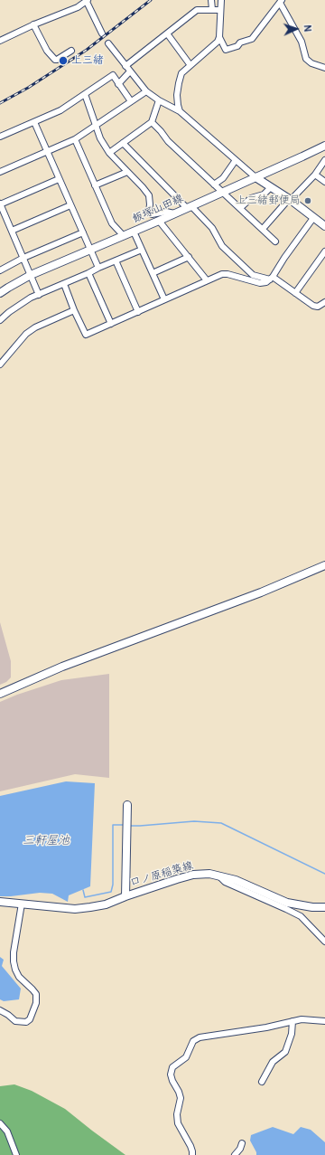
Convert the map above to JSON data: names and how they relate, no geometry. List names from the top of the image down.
{
  "streets": {
    "main road": ["飯塚山田線", "口ノ原稲築線"]
  },
  "water": ["三軒屋池"],
  "places": ["上三緒", "上三緒郵便局"],
  "north": "right"
}
